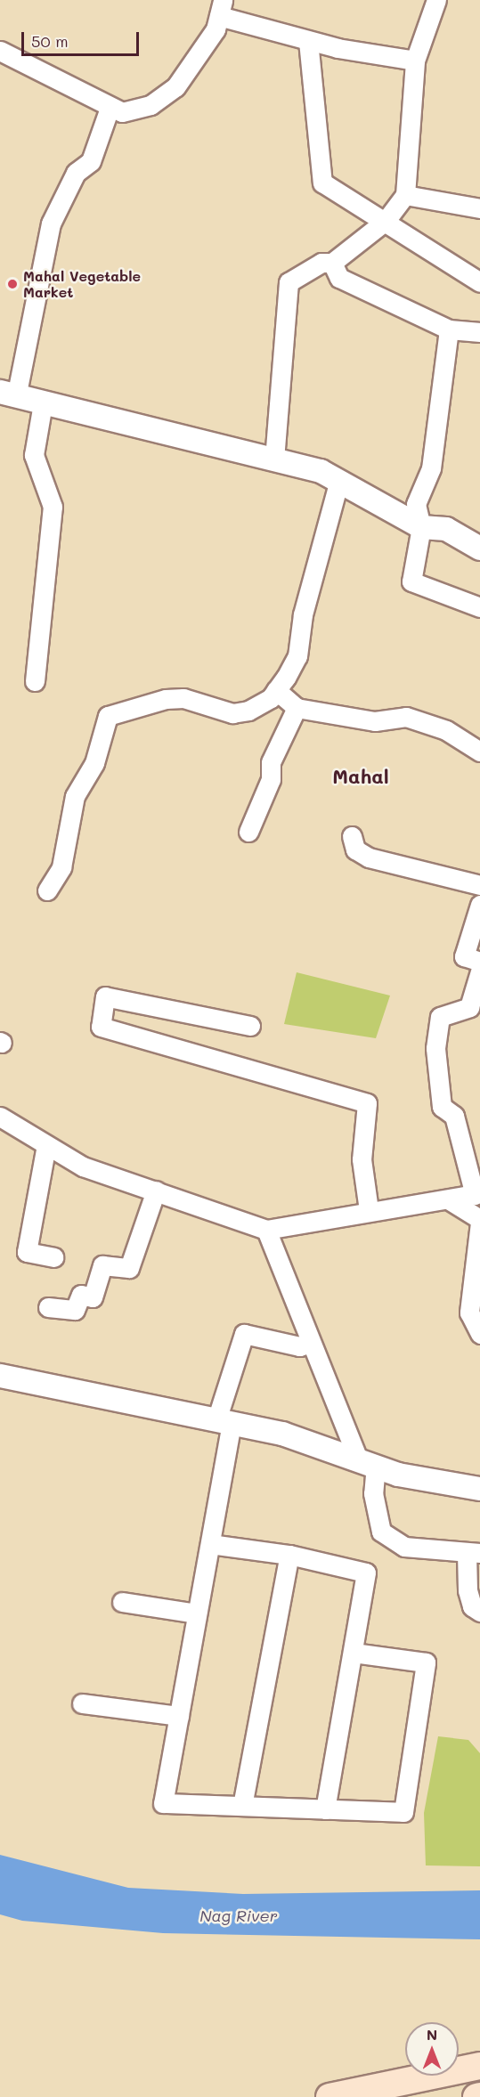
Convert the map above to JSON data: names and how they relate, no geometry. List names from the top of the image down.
{
  "districts": ["Mahal"],
  "water": ["Nag River"],
  "places": ["Mahal Vegetable Market"],
  "scale_bar": "50 m",
  "north": "top"
}
